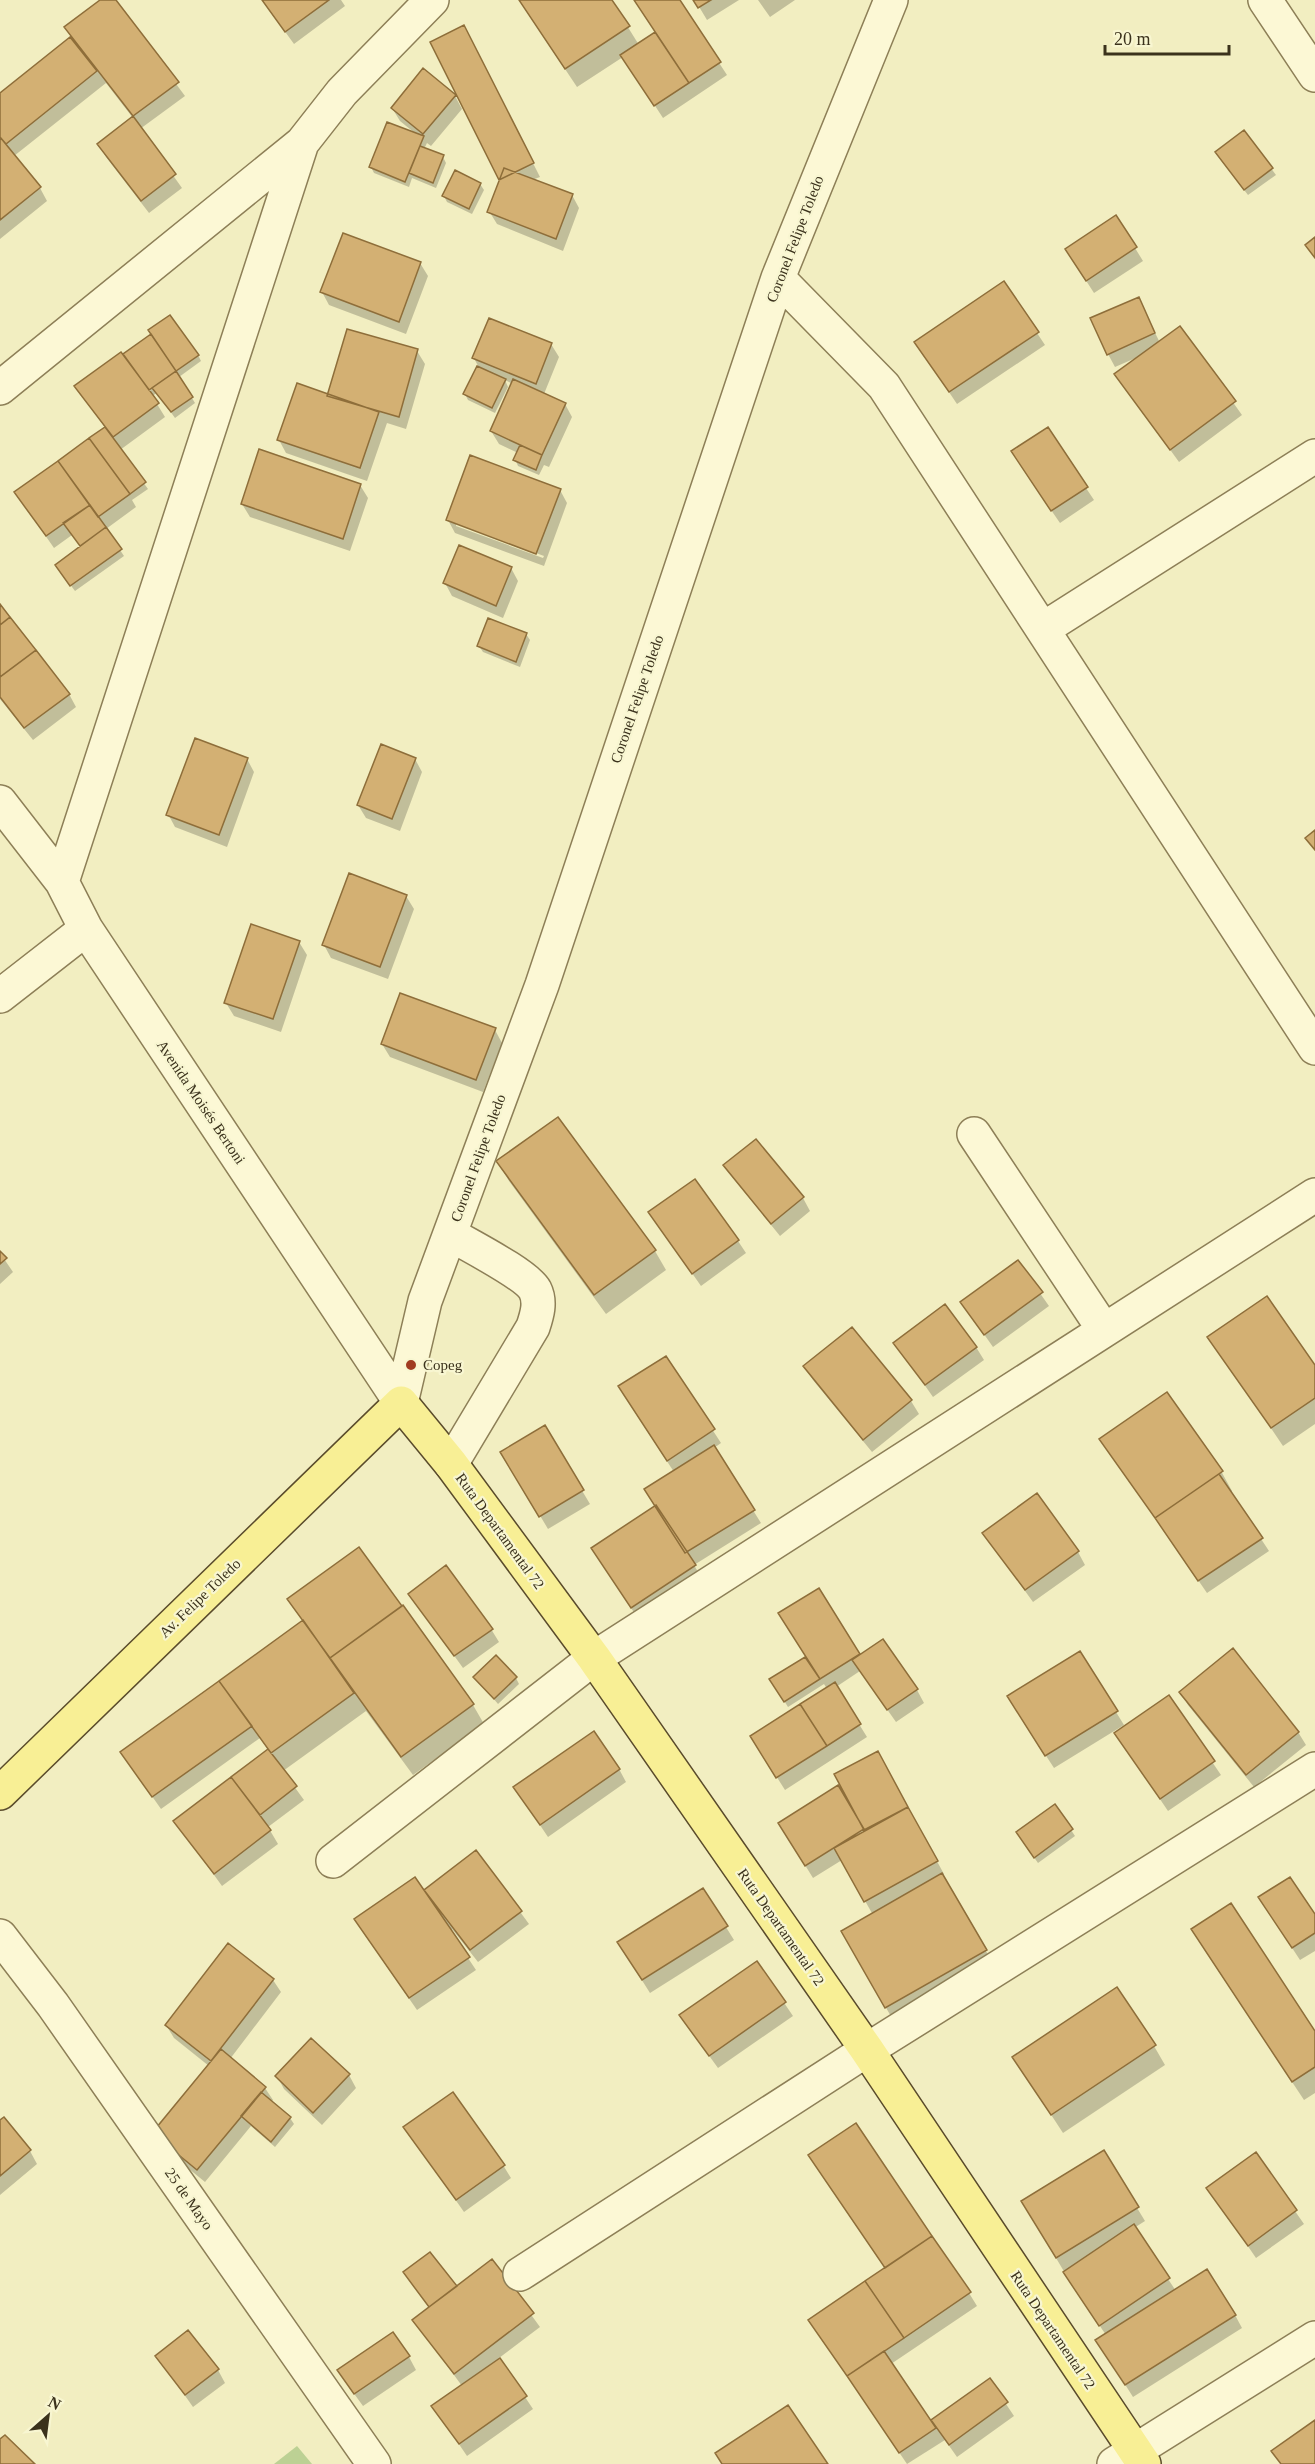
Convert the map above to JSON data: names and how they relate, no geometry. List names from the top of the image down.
{
  "streets": {
    "main road": ["Ruta Departamental 72", "Av. Felipe Toledo"],
    "street": ["Coronel Felipe Toledo", "Avenida Moisés Bertoni", "25 de Mayo"]
  },
  "crossings": [
    ["Coronel Felipe Toledo", "Avenida Moisés Bertoni"],
    ["Coronel Felipe Toledo", "Ruta Departamental 72"],
    ["Coronel Felipe Toledo", "Av. Felipe Toledo"],
    ["Avenida Moisés Bertoni", "Ruta Departamental 72"],
    ["Avenida Moisés Bertoni", "Av. Felipe Toledo"],
    ["Ruta Departamental 72", "Av. Felipe Toledo"]
  ],
  "places": ["Copeg"],
  "scale_bar": "20 m",
  "north": "top right"
}
